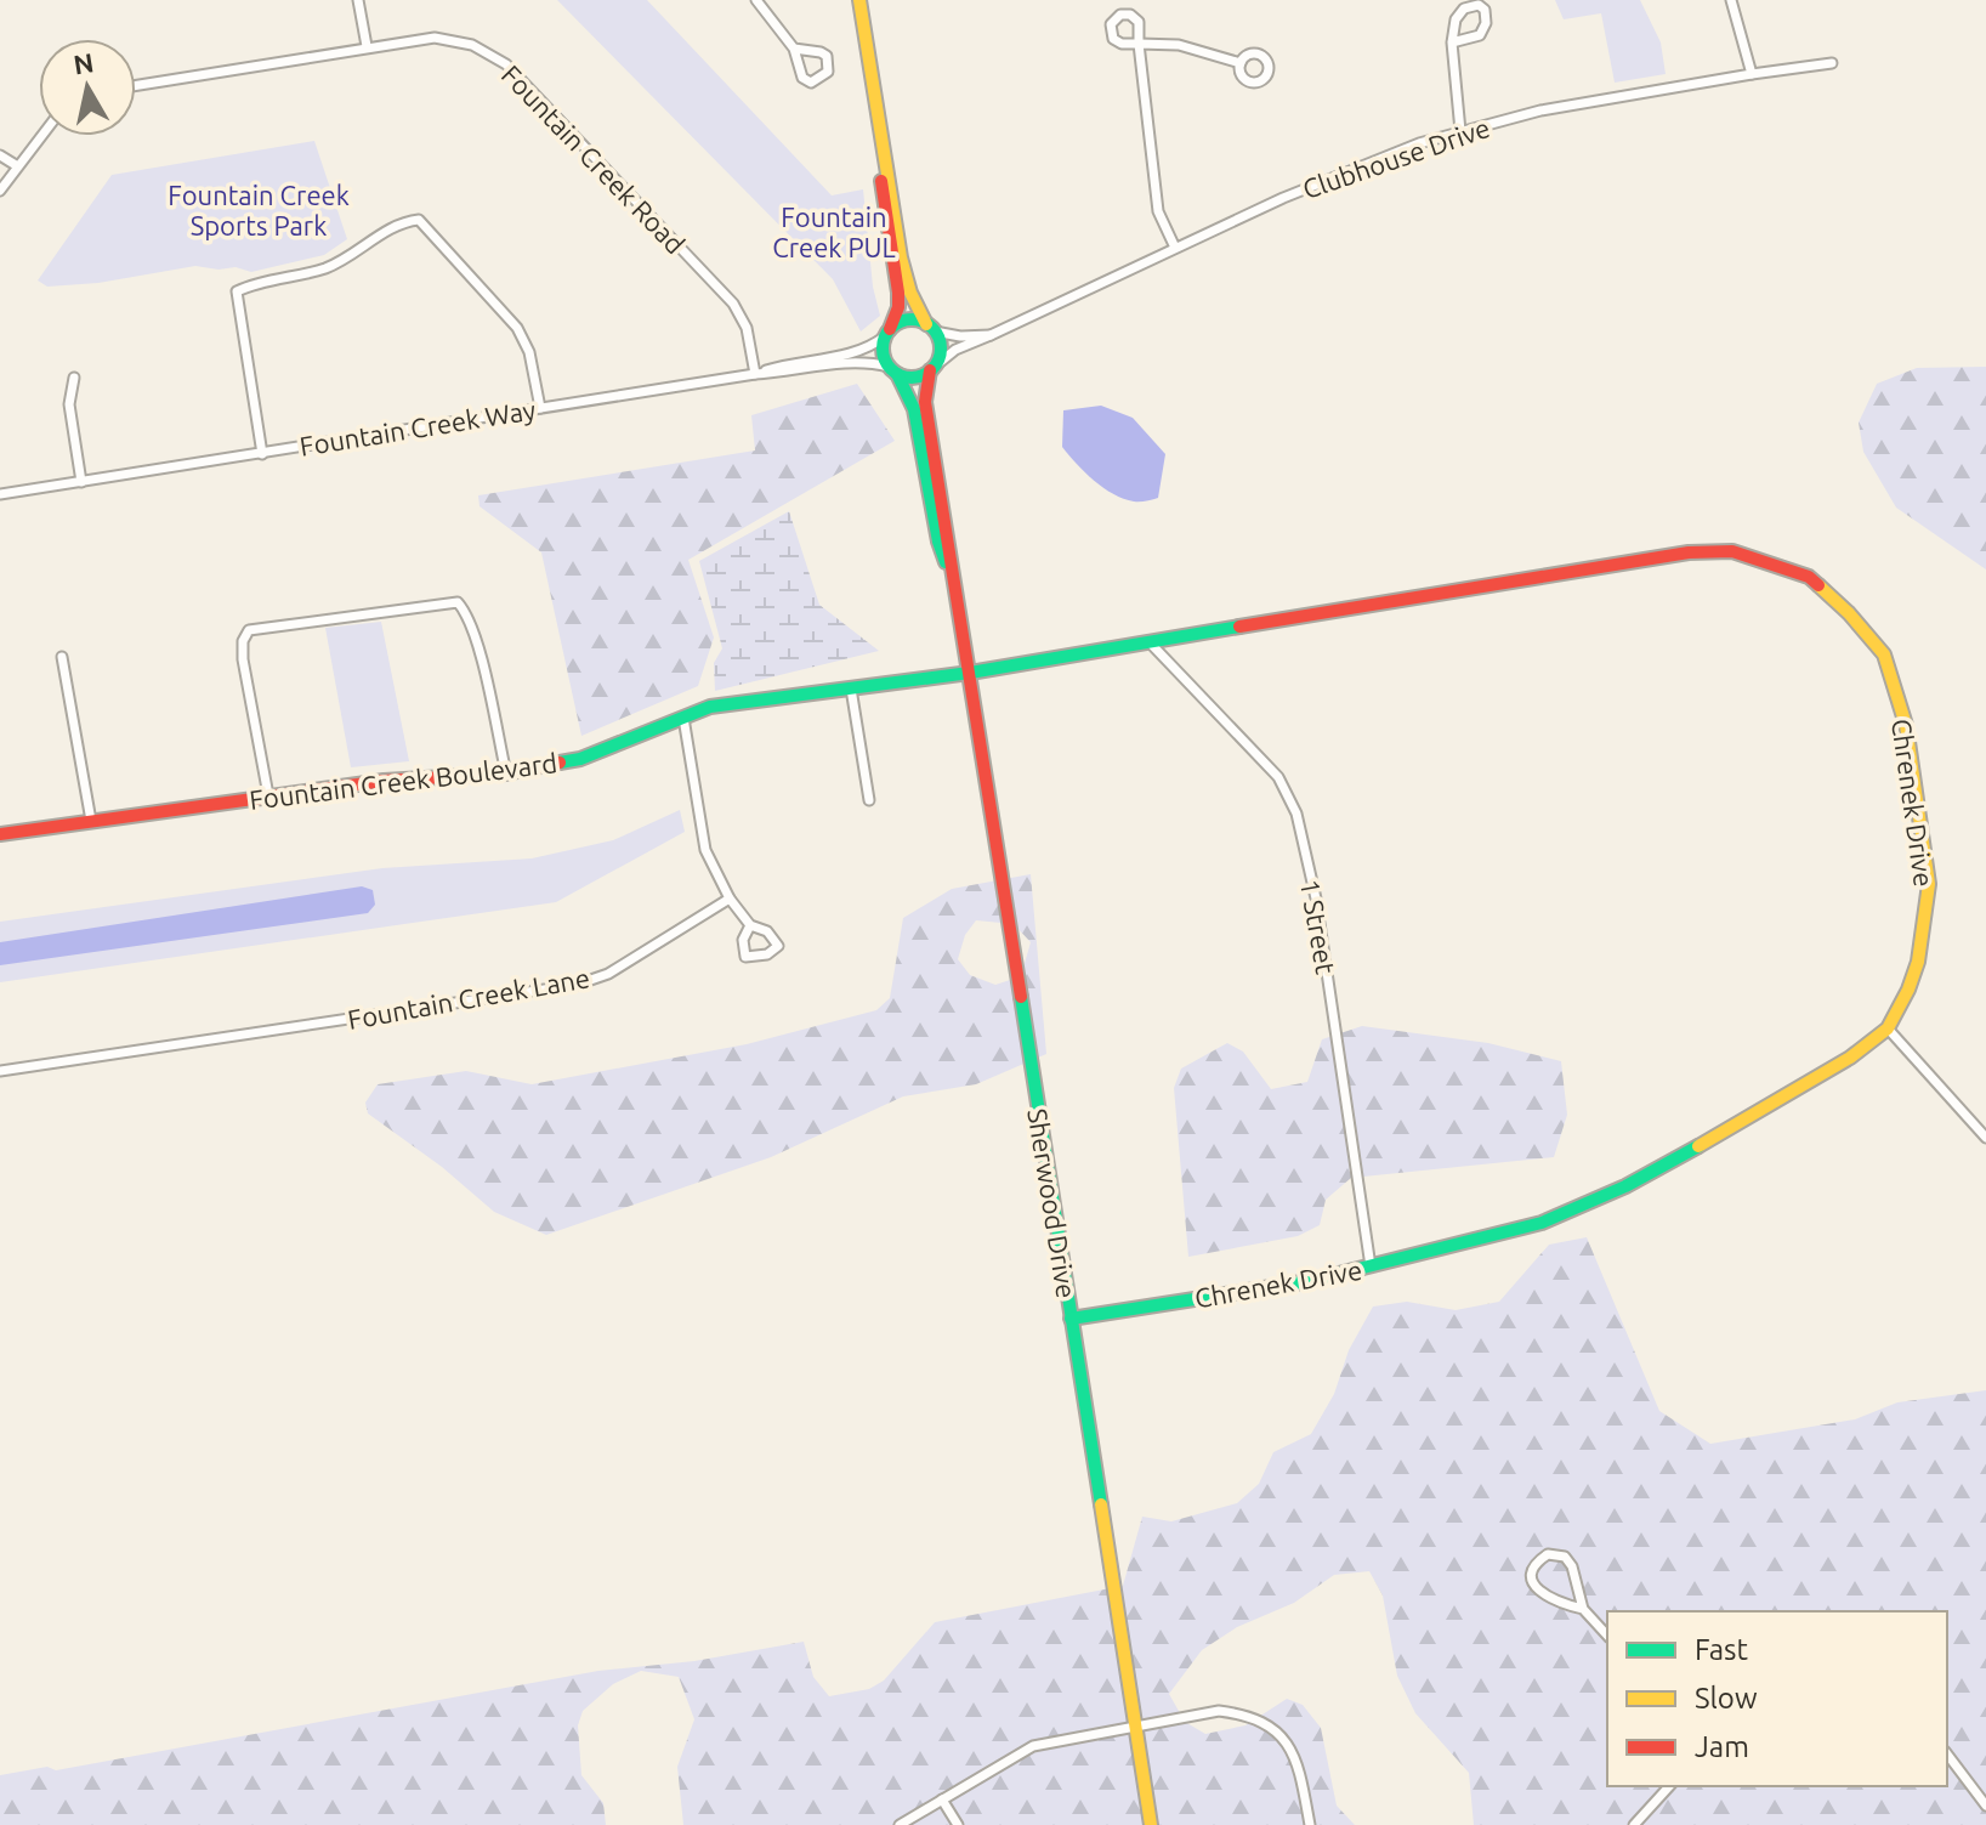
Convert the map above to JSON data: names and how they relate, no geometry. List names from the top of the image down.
{
  "streets": {
    "street": [
      "Clubhouse Drive",
      "Fountain Creek Road",
      "Fountain Creek Way",
      "Fountain Creek Boulevard",
      "Chrenek Drive",
      "1 Street",
      "Fountain Creek Lane",
      "Sherwood Drive"
    ]
  },
  "crossings": [
    ["Clubhouse Drive", "Fountain Creek Way"],
    ["Clubhouse Drive", "Sherwood Drive"],
    ["Fountain Creek Road", "Fountain Creek Way"],
    ["Fountain Creek Way", "Sherwood Drive"],
    ["Fountain Creek Boulevard", "Chrenek Drive"],
    ["Fountain Creek Boulevard", "Sherwood Drive"],
    ["Chrenek Drive", "1 Street"],
    ["Chrenek Drive", "Sherwood Drive"]
  ],
  "parks": ["Fountain Creek Sports Park", "Fountain Creek PUL"],
  "legend": ["Fast", "Slow", "Jam"],
  "north": "top"
}
